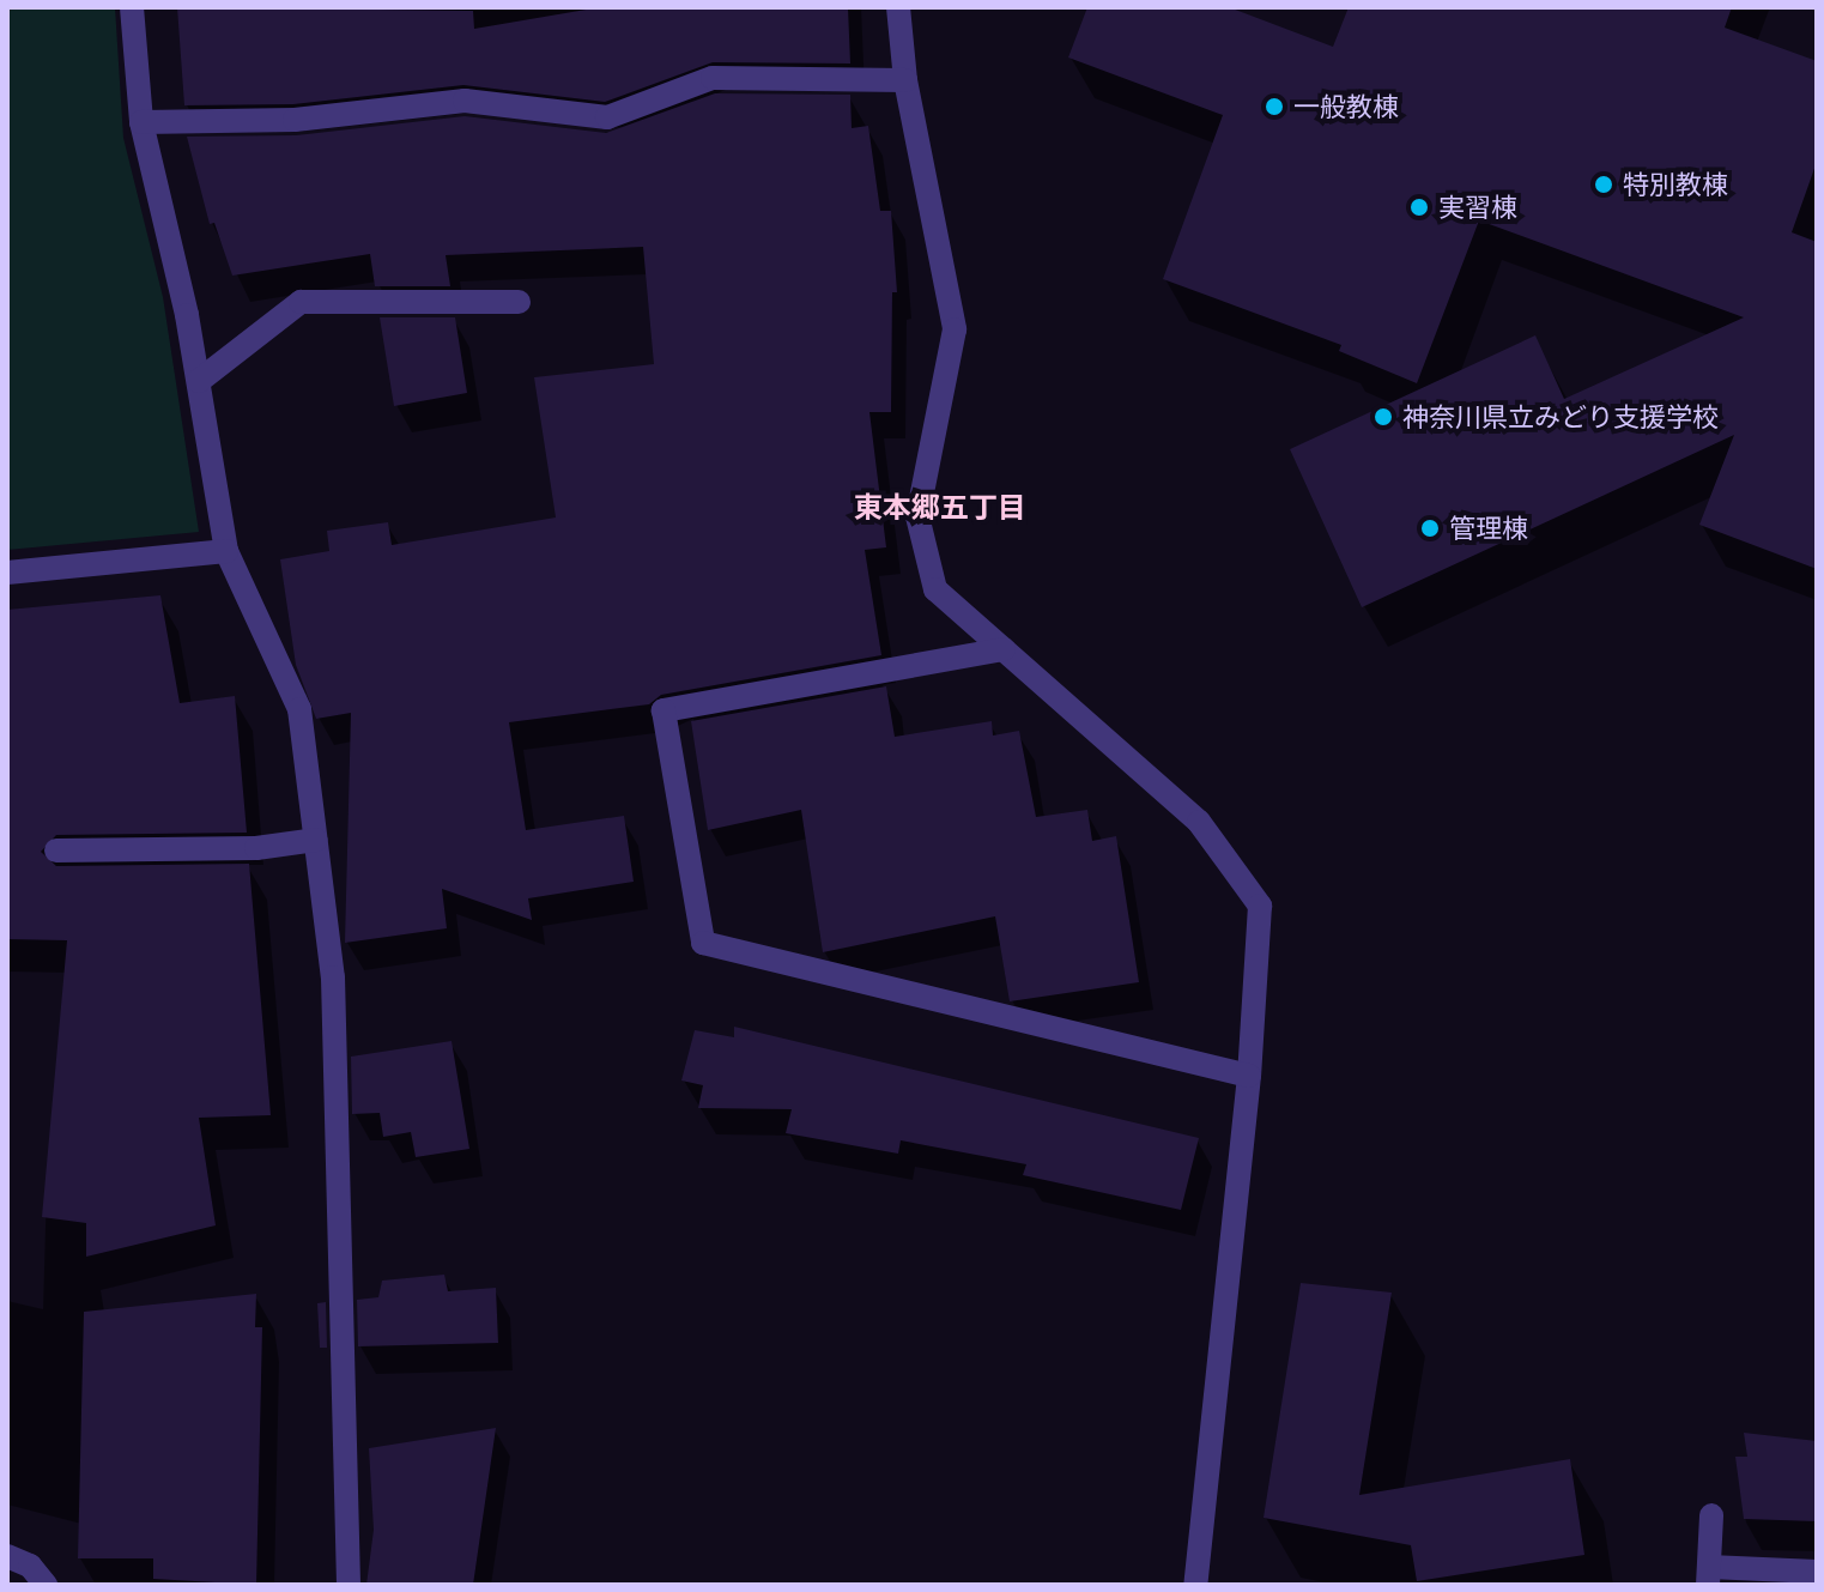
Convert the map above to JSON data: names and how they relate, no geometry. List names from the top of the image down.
{
  "districts": ["東本郷五丁目"],
  "places": [
    "一般教棟",
    "特別教棟",
    "実習棟",
    "神奈川県立みどり支援学校",
    "管理棟"
  ]
}
